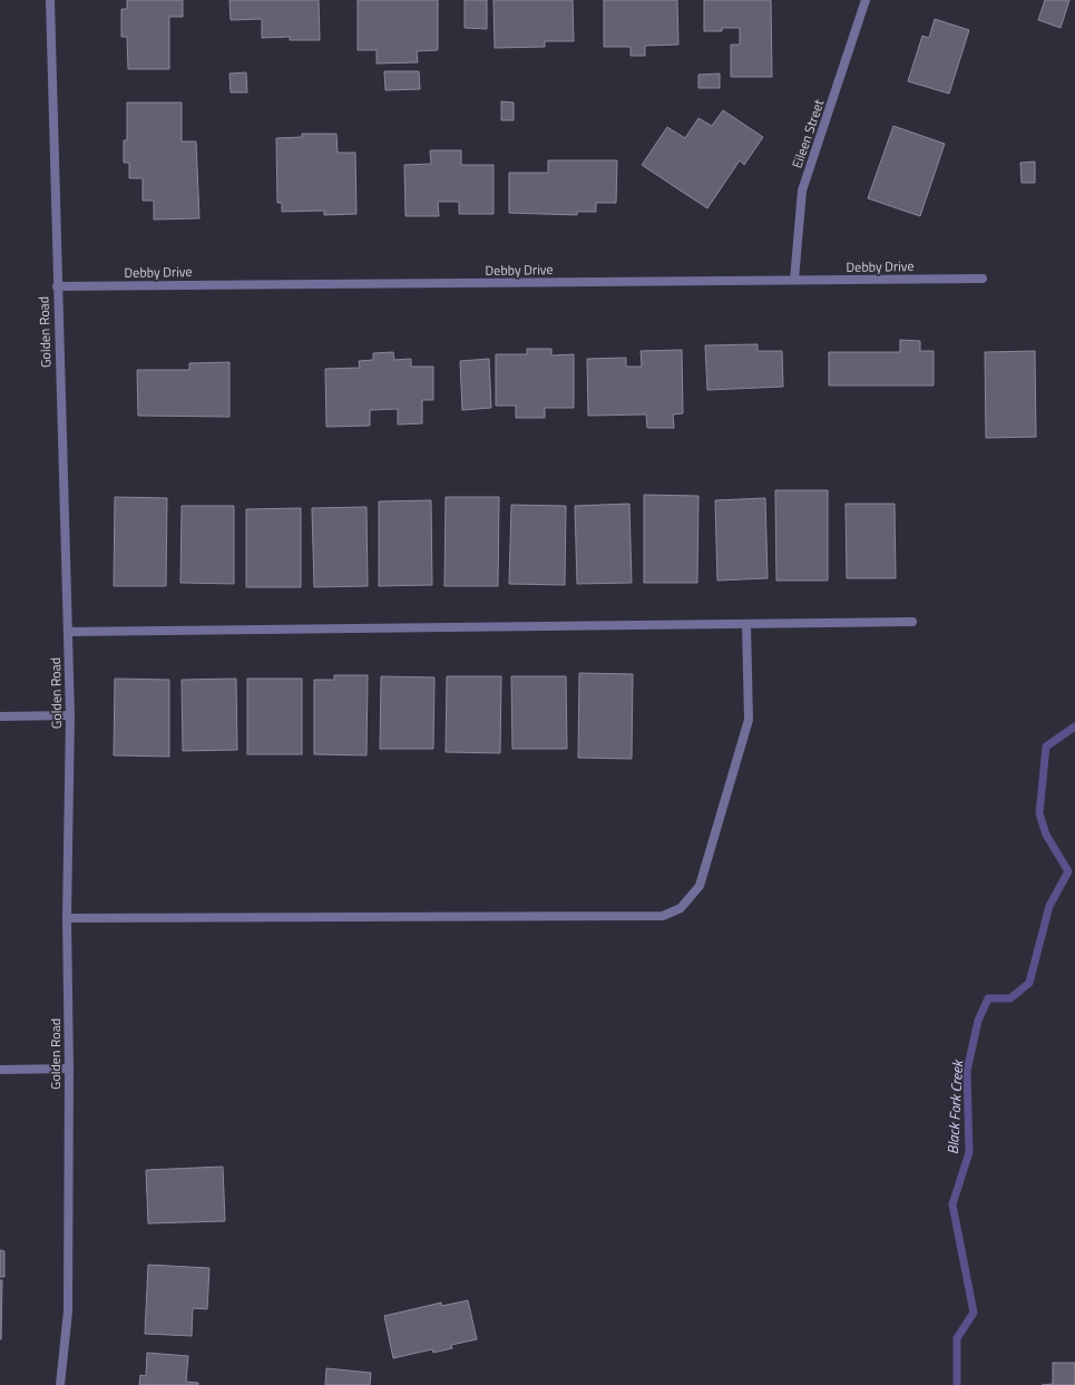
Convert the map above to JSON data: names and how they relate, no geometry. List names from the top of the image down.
{
  "streets": {
    "street": ["Eileen Street", "Debby Drive", "Golden Road"]
  },
  "crossings": [
    ["Eileen Street", "Debby Drive"],
    ["Debby Drive", "Golden Road"]
  ],
  "water": ["Black Fork Creek"]
}
